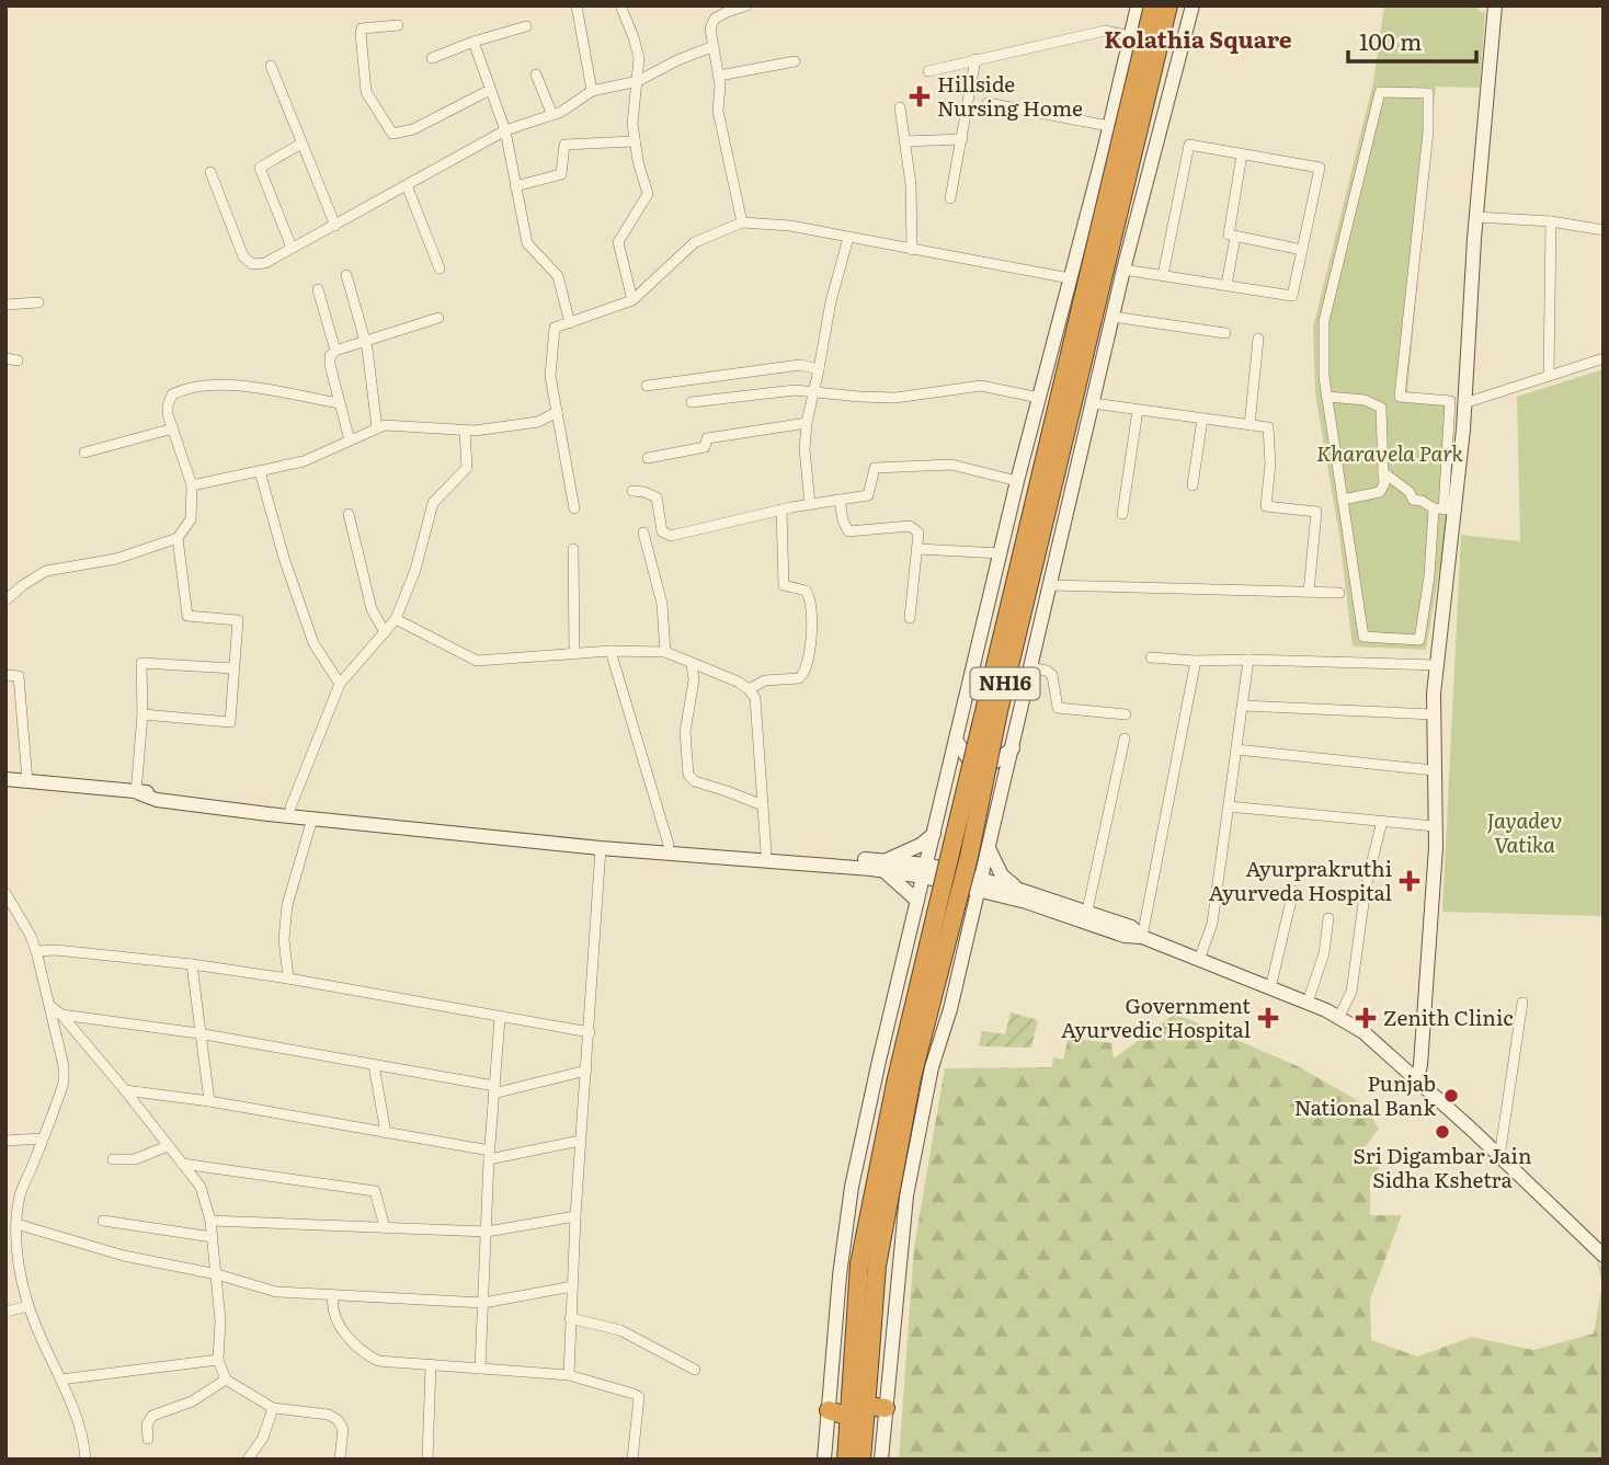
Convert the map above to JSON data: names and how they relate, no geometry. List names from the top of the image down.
{
  "streets": {
    "highway": ["NH16"]
  },
  "districts": ["Kolathia Square"],
  "parks": ["Kharavela Park", "Jayadev Vatika"],
  "places": {
    "health": [
      "Hillside Nursing Home",
      "Ayurprakruthi Ayurveda Hospital",
      "Government Ayurvedic Hospital",
      "Zenith Clinic"
    ],
    "other": ["Punjab National Bank", "Sri Digambar Jain Sidha Kshetra"]
  },
  "scale_bar": "100 m"
}
